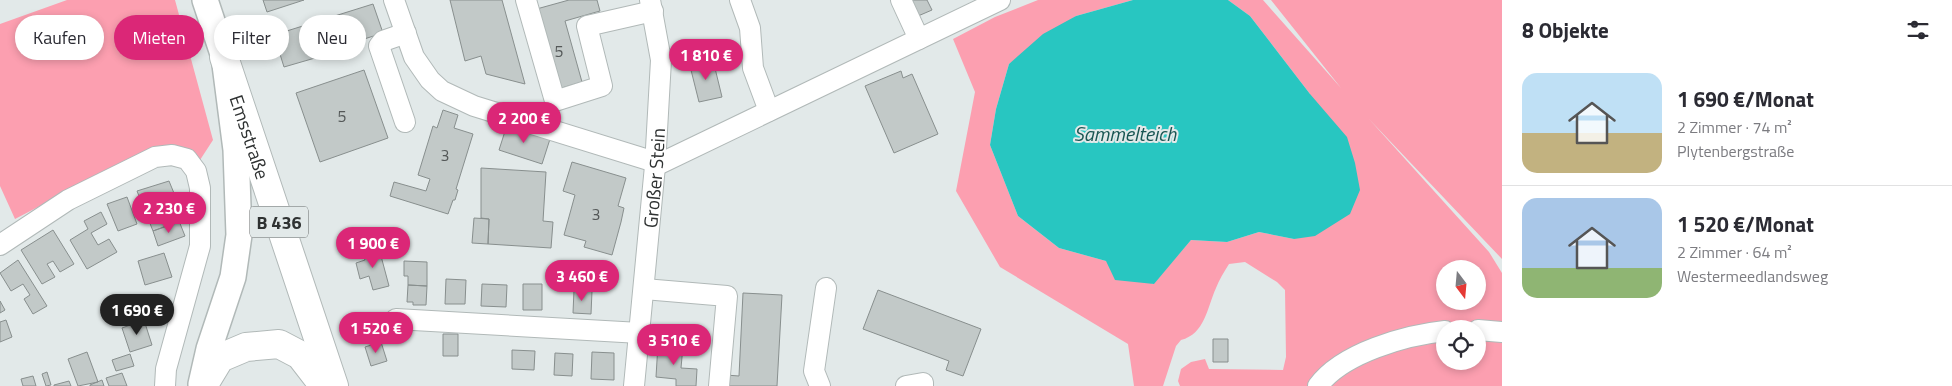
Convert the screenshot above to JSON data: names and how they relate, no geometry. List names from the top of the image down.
{
  "streets": {
    "highway": ["Emsstraße", "B 436"],
    "street": ["Großer Stein"]
  },
  "water": ["Sammelteich"],
  "house_numbers": [
    "5",
    "5",
    "3",
    "3"
  ],
  "north": "bottom",
  "page": {
    "heading": "8 Objekte",
    "chip": [
      "Kaufen",
      "Mieten",
      "Filter",
      "Neu"
    ],
    "price": [
      "1 810 €",
      "2 200 €",
      "2 230 €",
      "1 900 €",
      "3 460 €",
      "1 690 €",
      "1 520 €",
      "3 510 €"
    ],
    "list": [
      {
        "name": "1 690 €/Monat",
        "note": "2 Zimmer · 74 m² · Plytenbergstraße"
      },
      {
        "name": "1 520 €/Monat",
        "note": "2 Zimmer · 64 m² · Westermeedlandsweg"
      }
    ]
  }
}
